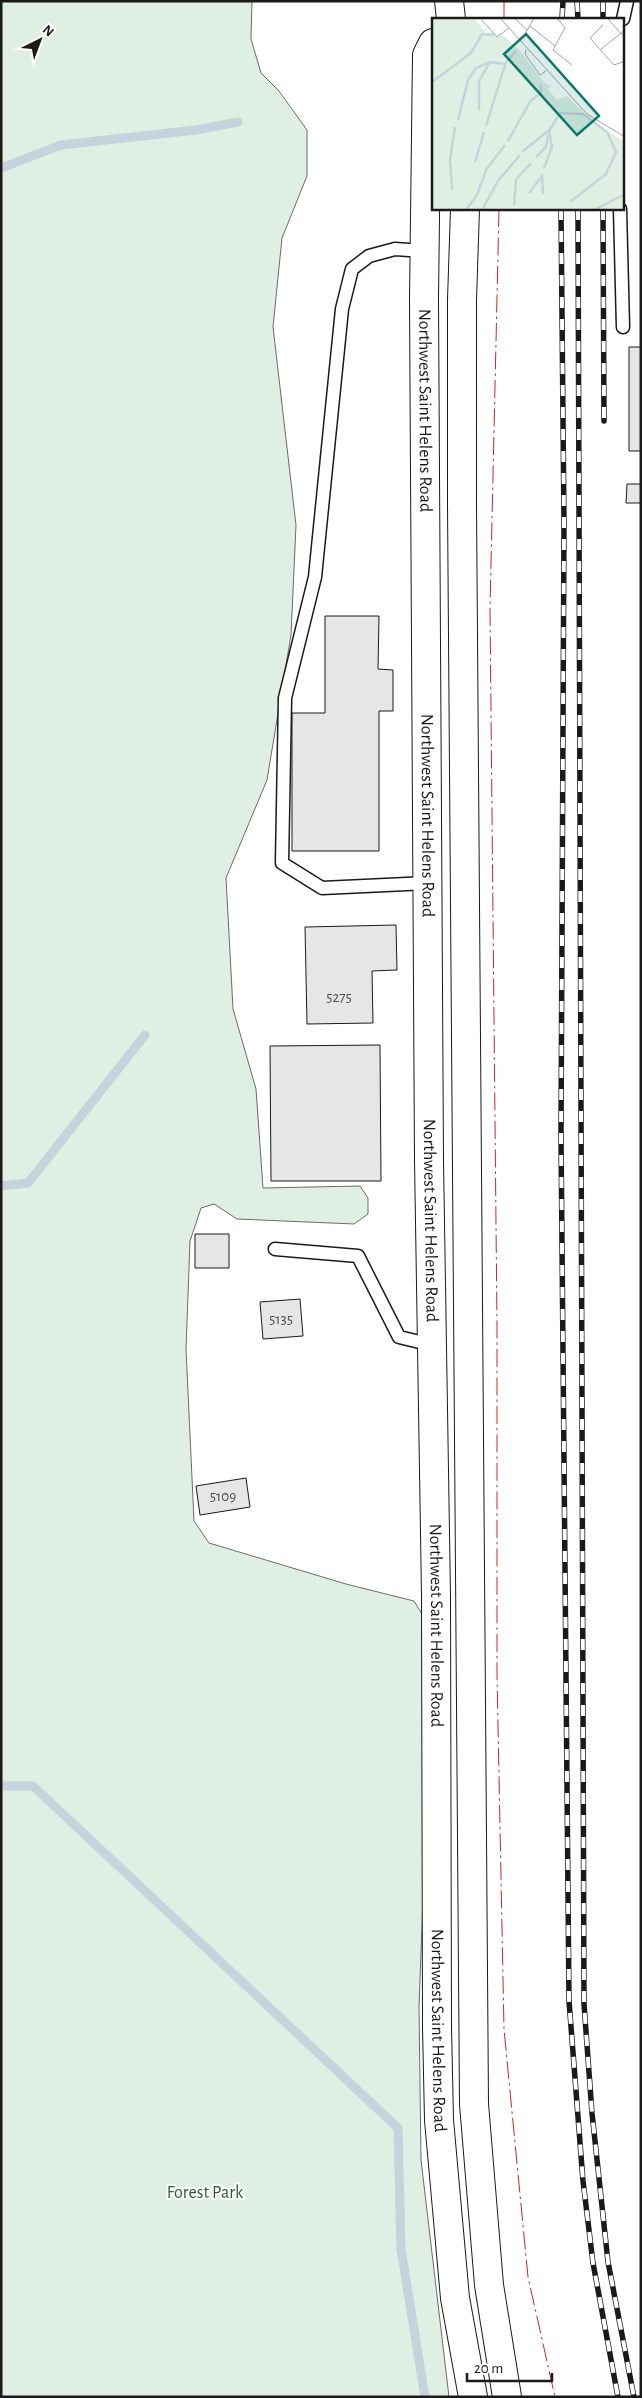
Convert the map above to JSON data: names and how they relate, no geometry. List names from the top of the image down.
{
  "streets": {
    "highway": ["Northwest Saint Helens Road"]
  },
  "parks": ["Forest Park"],
  "house_numbers": ["5275", "5135", "5109"],
  "scale_bar": "20 m",
  "north": "top right"
}
